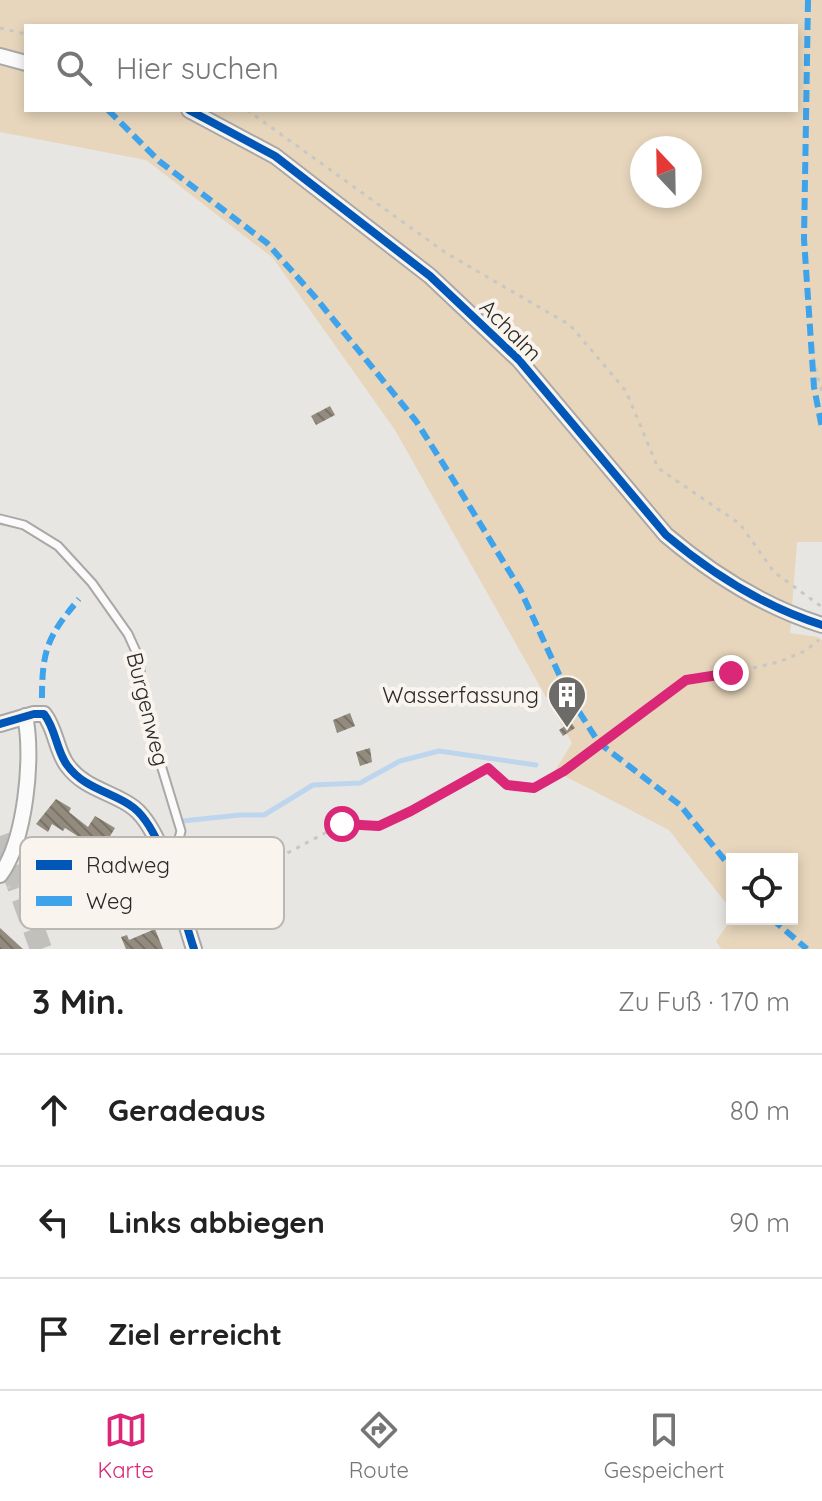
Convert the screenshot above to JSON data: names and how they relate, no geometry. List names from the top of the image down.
{
  "streets": {
    "street": ["Achalm"],
    "lane": ["Burgenweg"]
  },
  "places": {
    "building": ["Wasserfassung"]
  },
  "legend": ["Radweg", "Weg"],
  "north": "top",
  "page": {
    "search": "Hier suchen",
    "heading": ["3 Min.", "Zu Fuß · 170 m"],
    "list": [
      ["Geradeaus", "80 m"],
      ["Links abbiegen", "90 m"],
      "Ziel erreicht"
    ],
    "nav": ["Karte", "Route", "Gespeichert"]
  }
}
